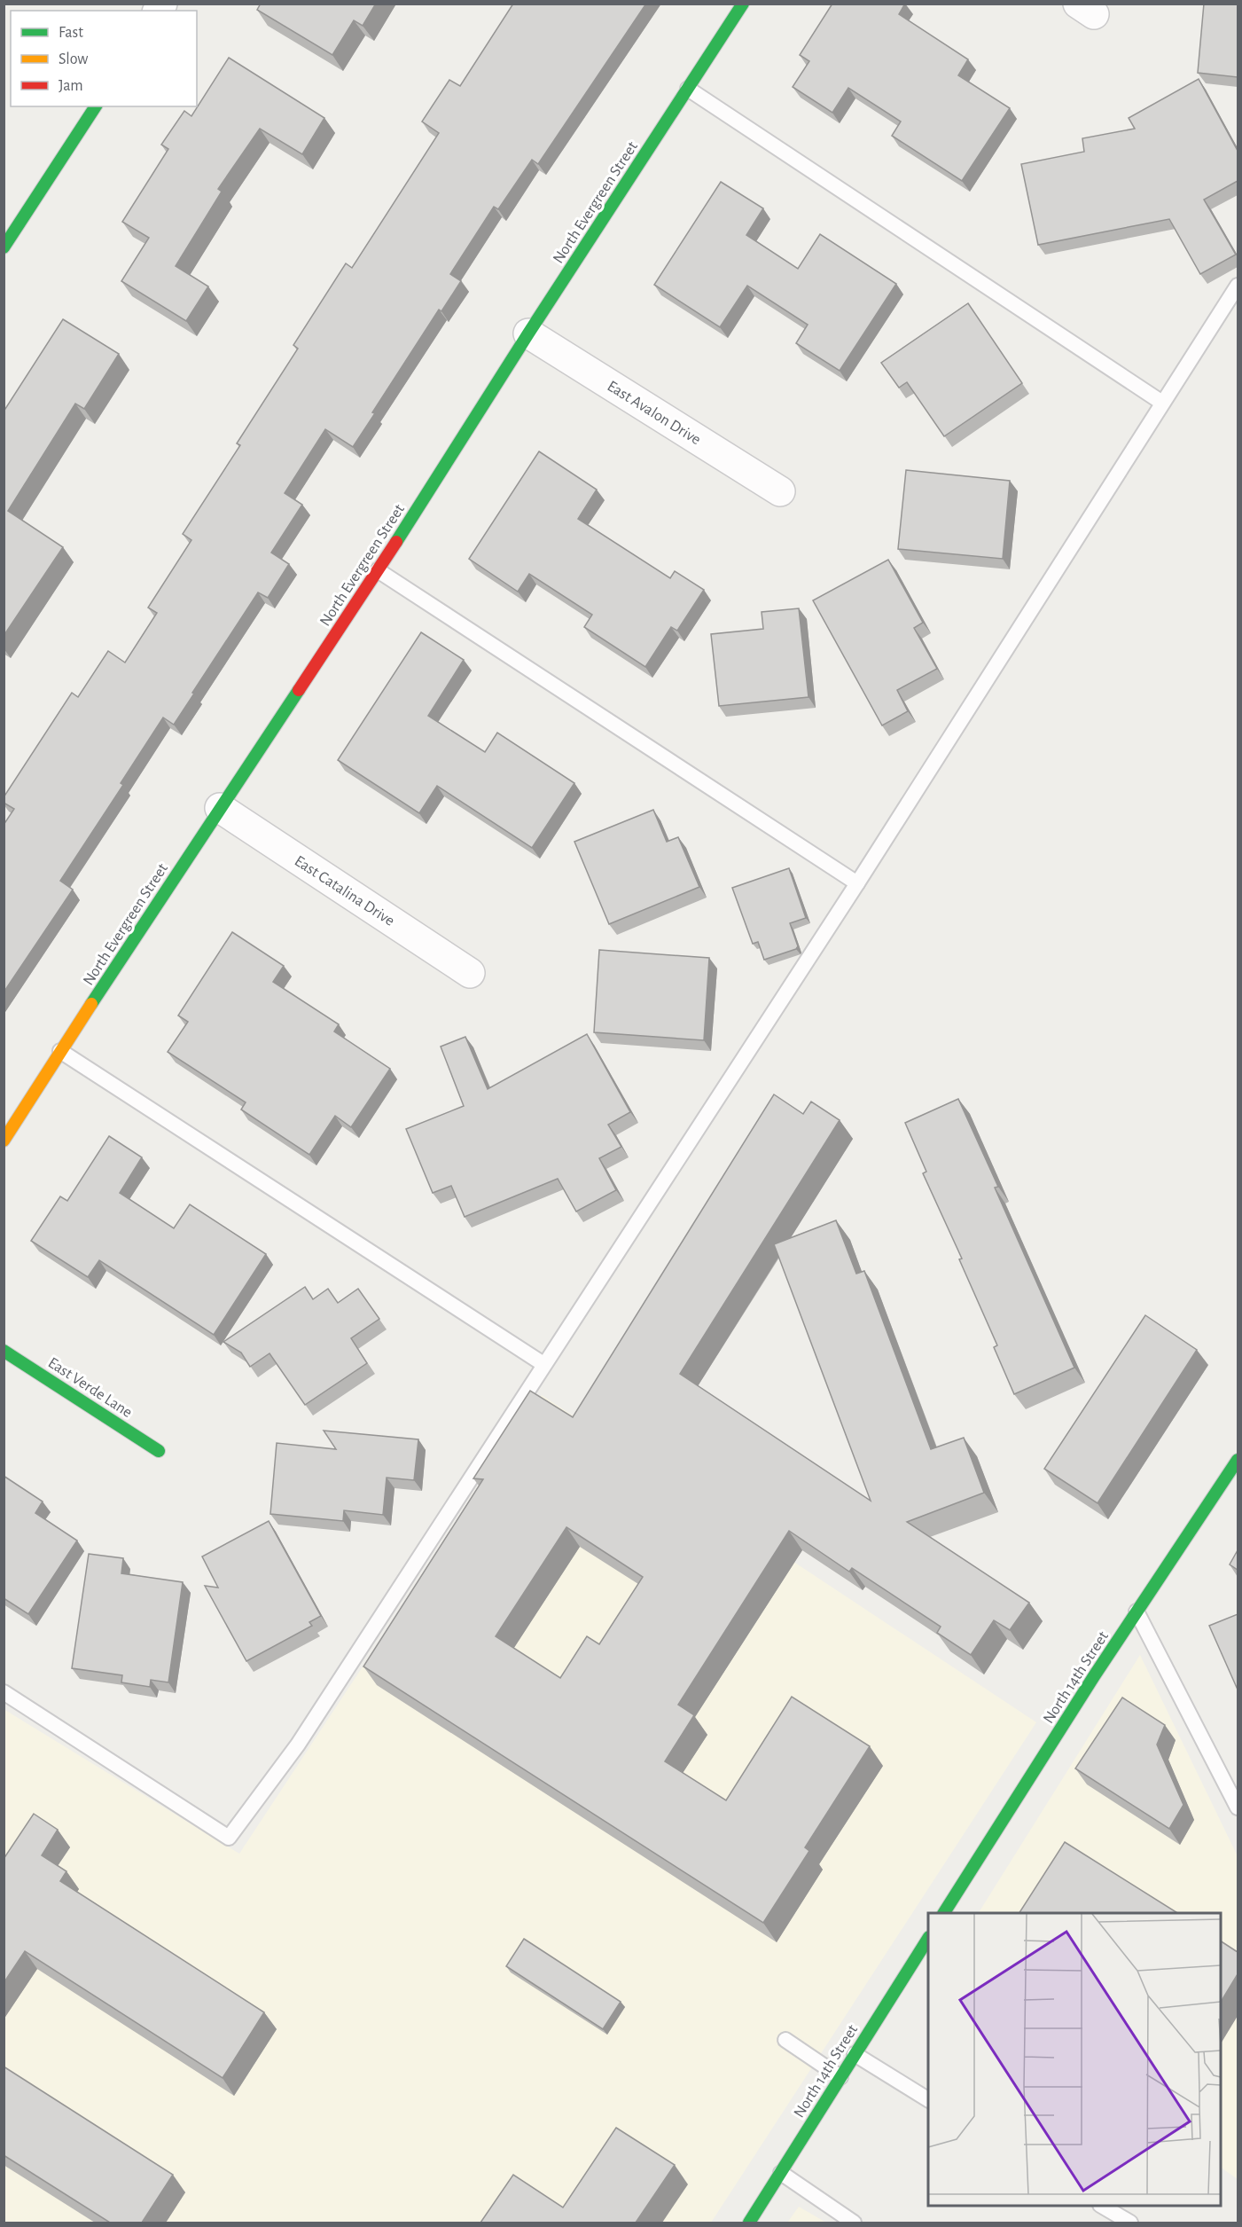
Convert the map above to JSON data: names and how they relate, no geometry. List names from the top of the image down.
{
  "streets": {
    "street": [
      "North Evergreen Street",
      "East Avalon Drive",
      "East Catalina Drive",
      "East Verde Lane",
      "North 14th Street"
    ]
  },
  "crossings": [
    ["North Evergreen Street", "East Avalon Drive"],
    ["North Evergreen Street", "East Catalina Drive"]
  ],
  "legend": ["Fast", "Slow", "Jam"]
}
